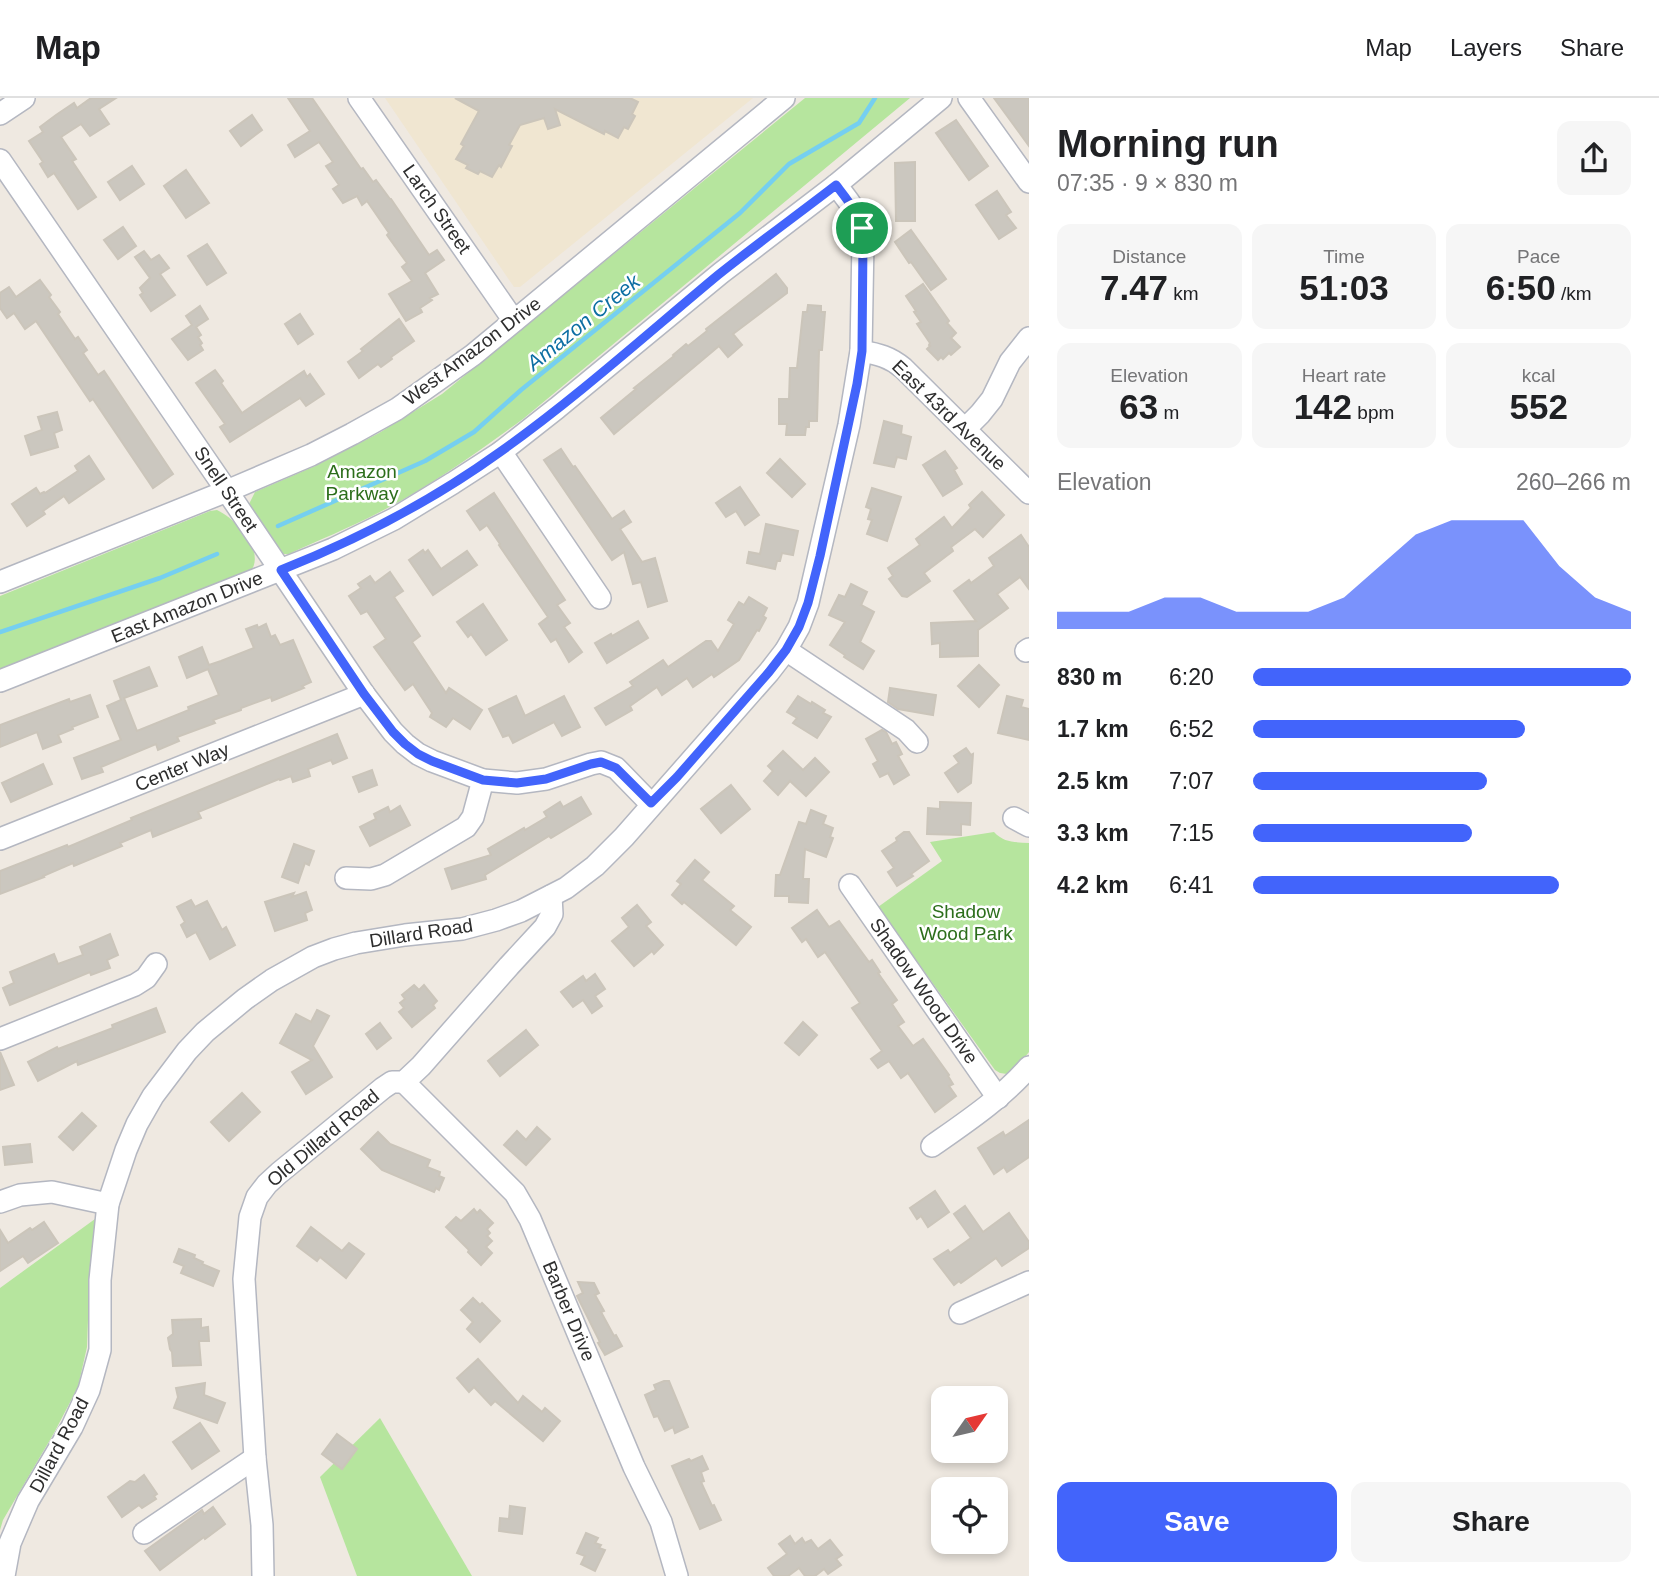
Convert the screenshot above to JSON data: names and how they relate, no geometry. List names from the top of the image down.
{
  "streets": {
    "street": [
      "Larch Street",
      "West Amazon Drive",
      "East 43rd Avenue",
      "Snell Street",
      "East Amazon Drive",
      "Center Way",
      "Dillard Road",
      "Shadow Wood Drive",
      "Old Dillard Road",
      "Barber Drive"
    ]
  },
  "crossings": [
    ["Larch Street", "West Amazon Drive"],
    ["West Amazon Drive", "Snell Street"],
    ["East 43rd Avenue", "Dillard Road"],
    ["Snell Street", "East Amazon Drive"],
    ["Snell Street", "Center Way"],
    ["Snell Street", "Dillard Road"],
    ["East Amazon Drive", "Dillard Road"],
    ["Dillard Road", "Old Dillard Road"],
    ["Old Dillard Road", "Barber Drive"]
  ],
  "water": ["Amazon Creek"],
  "parks": ["Amazon Parkway", "Shadow Wood Park"],
  "north": "top right",
  "page": {
    "header": "Map",
    "nav": ["Map", "Layers", "Share"],
    "heading": ["Morning run", "07:35 · 9 × 830 m"],
    "stats": [
      ["Distance", "7.47 km"],
      ["Time", "51:03"],
      ["Pace", "6:50 /km"],
      ["Elevation", "63 m"],
      ["Heart rate", "142 bpm"],
      ["kcal", "552"]
    ],
    "chart": ["Elevation", "260–266 m"],
    "list": [
      {
        "name": "830 m",
        "note": "6:20"
      },
      {
        "name": "1.7 km",
        "note": "6:52"
      },
      {
        "name": "2.5 km",
        "note": "7:07"
      },
      {
        "name": "3.3 km",
        "note": "7:15"
      },
      {
        "name": "4.2 km",
        "note": "6:41"
      }
    ],
    "buttons": ["Save", "Share"]
  }
}
